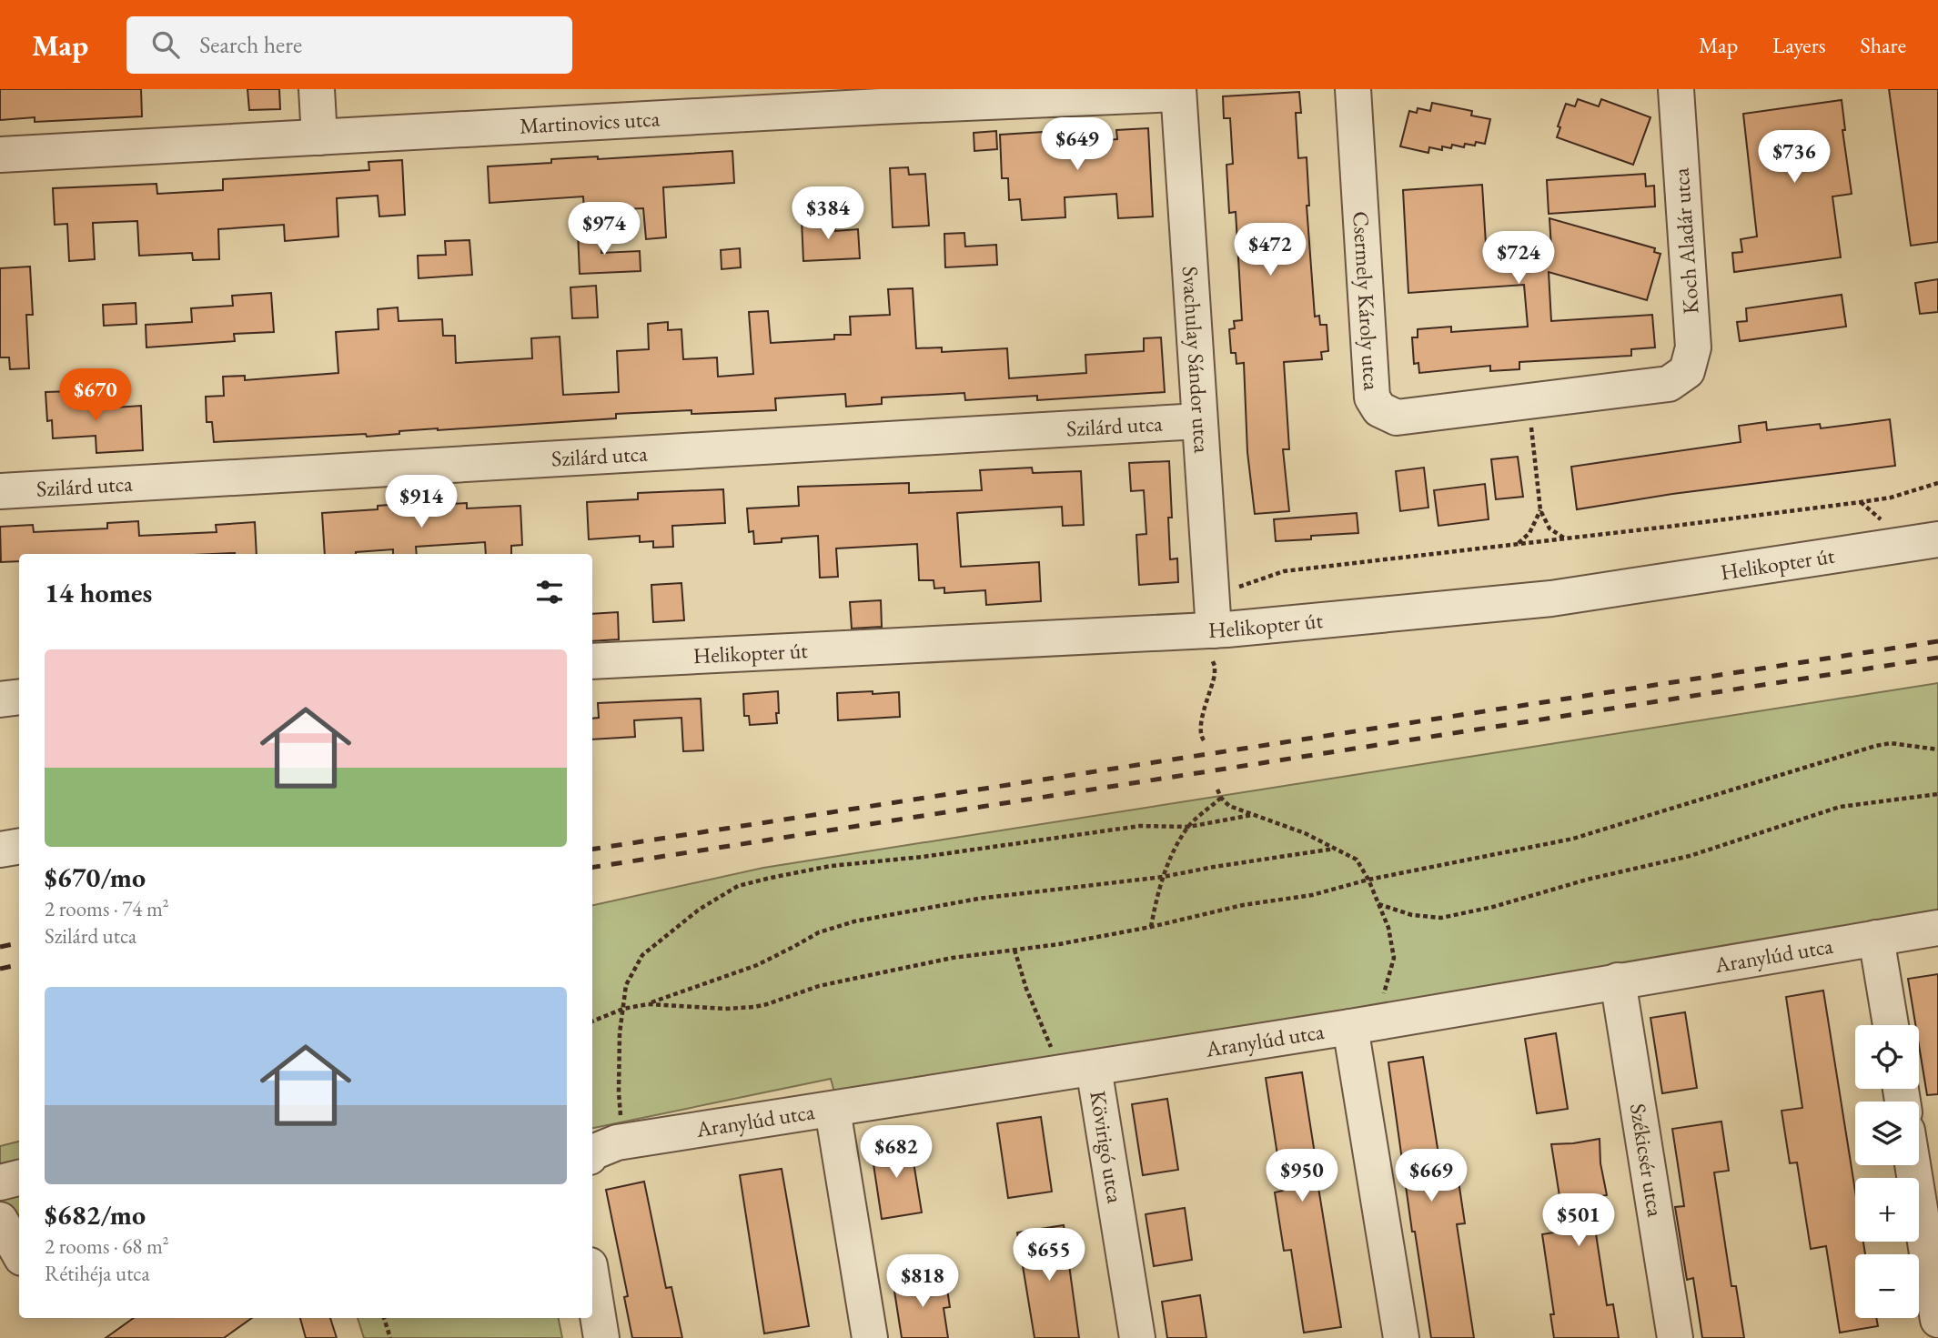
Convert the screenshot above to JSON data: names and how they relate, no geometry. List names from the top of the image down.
{
  "streets": {
    "street": [
      "Martinovics utca",
      "Koch Aladár utca",
      "Csermely Károly utca",
      "Svachulay Sándor utca",
      "Szilárd utca",
      "Helikopter út",
      "Aranylúd utca",
      "Kövirigó utca",
      "Székicsér utca"
    ]
  },
  "crossings": [
    ["Martinovics utca", "Svachulay Sándor utca"],
    ["Koch Aladár utca", "Csermely Károly utca"],
    ["Svachulay Sándor utca", "Szilárd utca"],
    ["Svachulay Sándor utca", "Helikopter út"],
    ["Aranylúd utca", "Kövirigó utca"],
    ["Aranylúd utca", "Székicsér utca"]
  ],
  "page": {
    "header": "Map",
    "search": "Search here",
    "nav": ["Map", "Layers", "Share"],
    "price": [
      "$649",
      "$736",
      "$384",
      "$974",
      "$472",
      "$724",
      "$670",
      "$914",
      "$682",
      "$950",
      "$669",
      "$501",
      "$655",
      "$818"
    ],
    "heading": "14 homes",
    "list": [
      {
        "name": "$670/mo",
        "note": "2 rooms · 74 m² · Szilárd utca"
      },
      {
        "name": "$682/mo",
        "note": "2 rooms · 68 m² · Rétihéja utca"
      }
    ],
    "map_buttons": ["+", "−"]
  }
}
